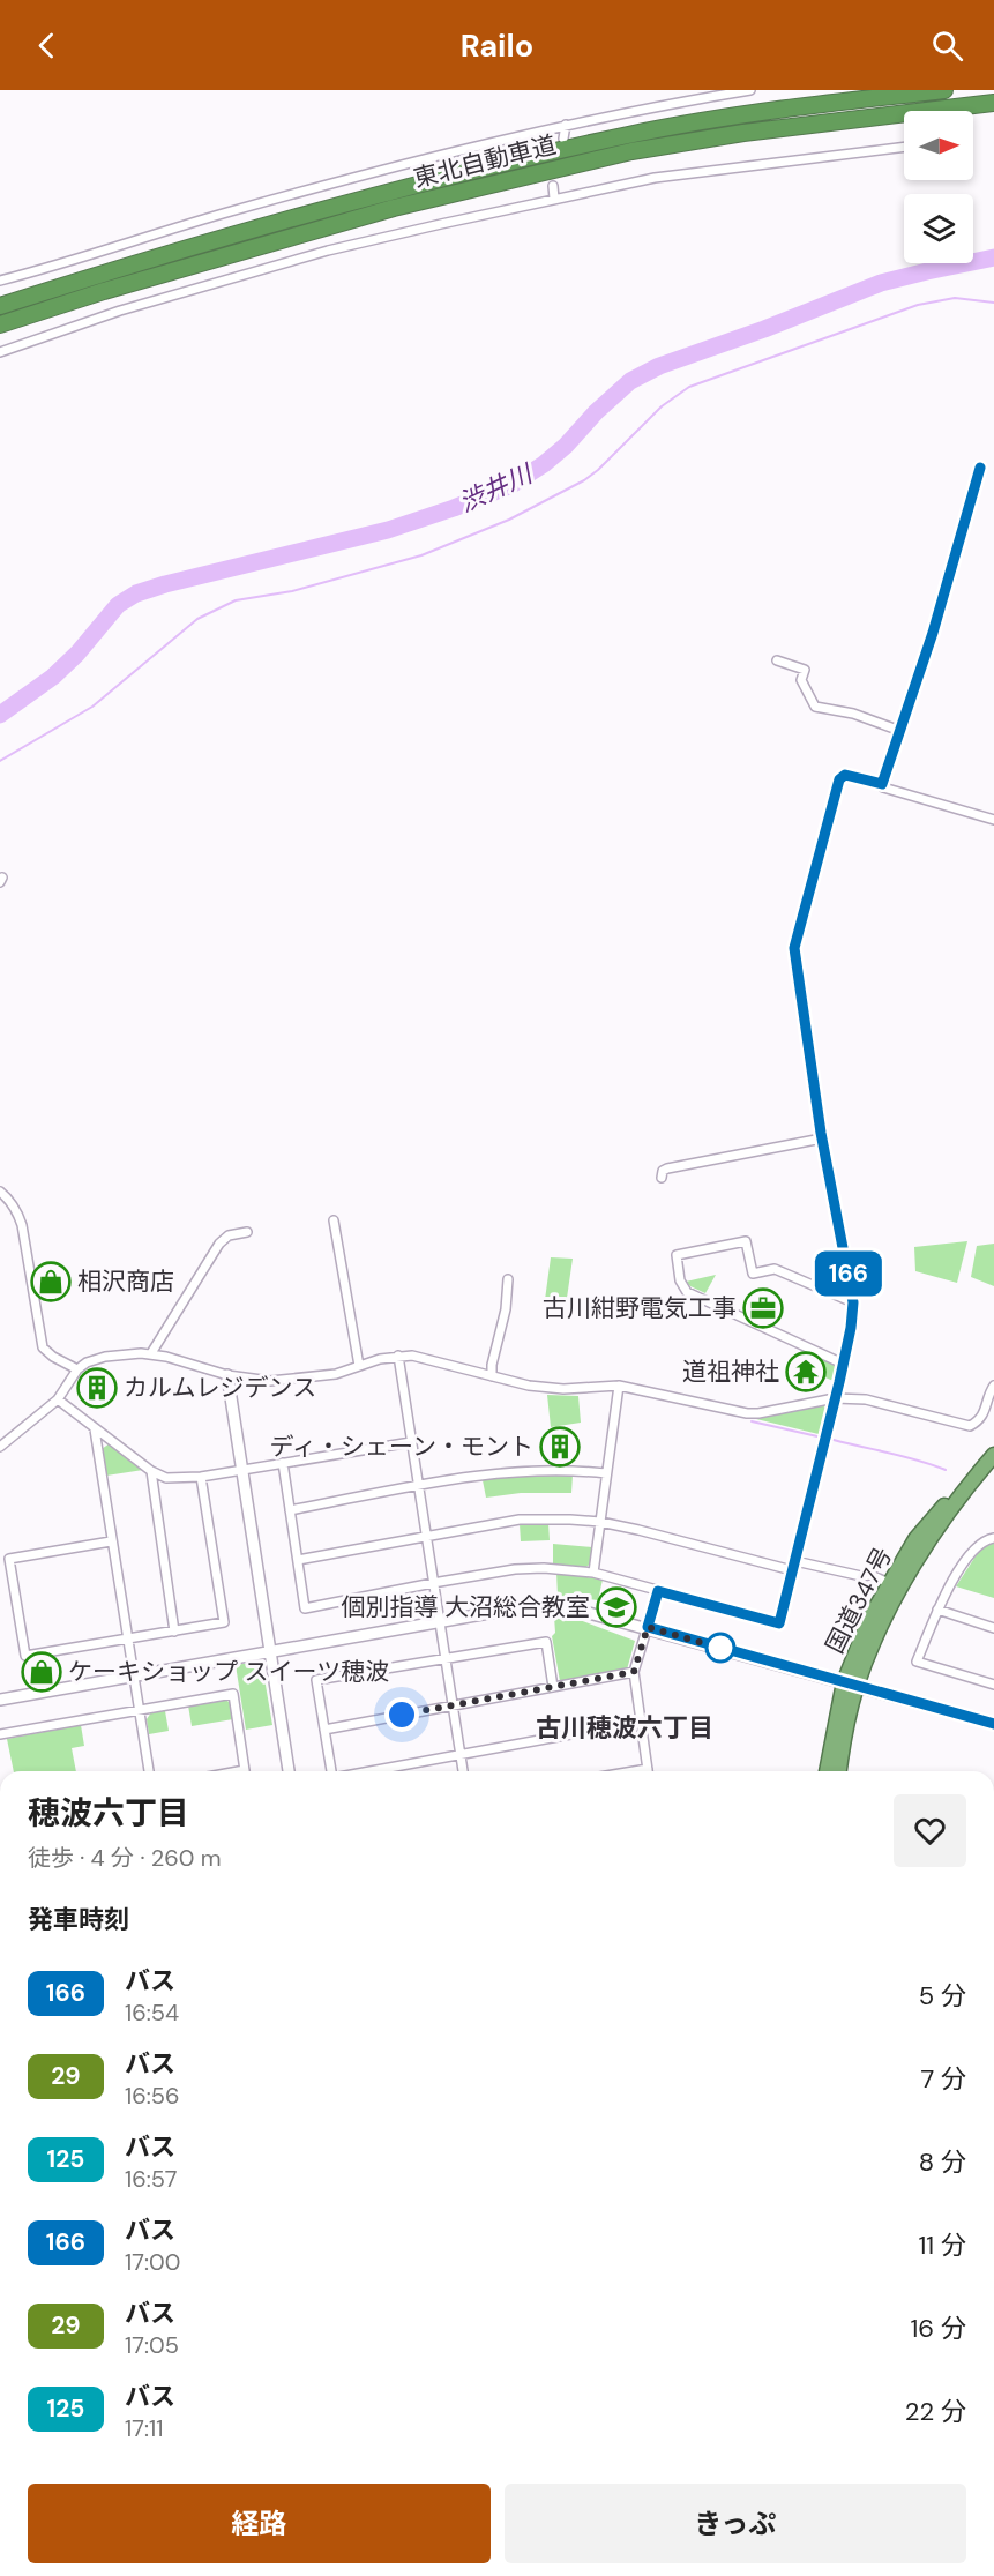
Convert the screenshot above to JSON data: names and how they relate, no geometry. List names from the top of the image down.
{
  "streets": {
    "highway": ["東北自動車道", "国道347号"]
  },
  "districts": ["古川穂波六丁目"],
  "water": ["渋井川"],
  "places": {
    "shop": ["相沢商店", "ケーキショップ スイーツ穂波"],
    "office": ["古川紺野電気工事"],
    "temple": ["道祖神社"],
    "building": ["カルムレジデンス", "ディ・シェーン・モント"],
    "school or university": ["個別指導 大沼総合教室"]
  },
  "lines": ["bus line 166"],
  "north": "right",
  "page": {
    "header": "Railo",
    "on_map": "166",
    "heading": [
      ["穂波六丁目", "徒歩 · 4 分 · 260 m"],
      "発車時刻"
    ],
    "list": [
      {
        "mark": "166",
        "name": "バス",
        "note": "16:54",
        "value": "5 分"
      },
      {
        "mark": "29",
        "name": "バス",
        "note": "16:56",
        "value": "7 分"
      },
      {
        "mark": "125",
        "name": "バス",
        "note": "16:57",
        "value": "8 分"
      },
      {
        "mark": "166",
        "name": "バス",
        "note": "17:00",
        "value": "11 分"
      },
      {
        "mark": "29",
        "name": "バス",
        "note": "17:05",
        "value": "16 分"
      },
      {
        "mark": "125",
        "name": "バス",
        "note": "17:11",
        "value": "22 分"
      }
    ],
    "buttons": ["経路", "きっぷ"]
  }
}
